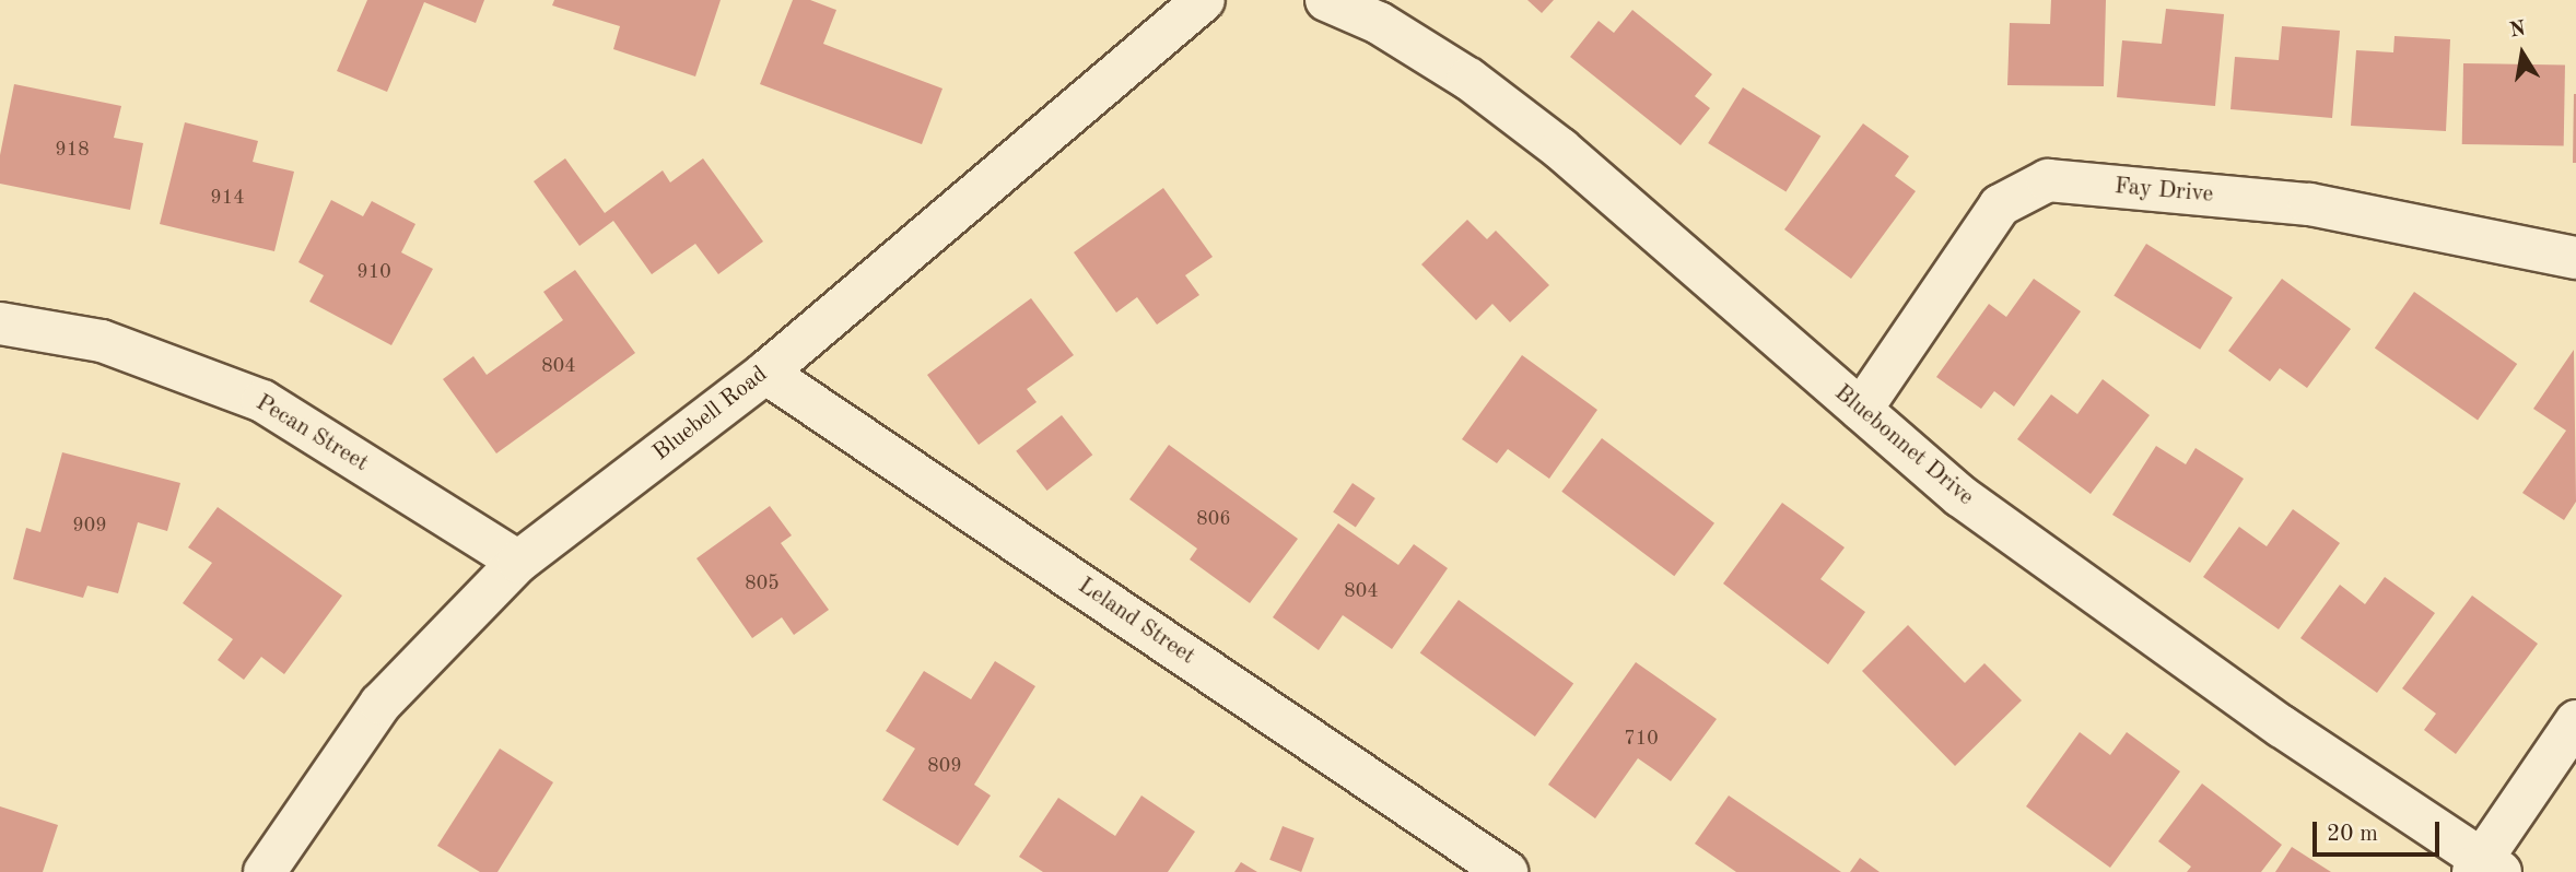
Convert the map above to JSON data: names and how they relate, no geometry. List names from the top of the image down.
{
  "streets": {
    "street": [
      "Fay Drive",
      "Bluebell Road",
      "Pecan Street",
      "Bluebonnet Drive",
      "Leland Street"
    ]
  },
  "crossings": [
    ["Fay Drive", "Bluebonnet Drive"],
    ["Bluebell Road", "Pecan Street"],
    ["Bluebell Road", "Leland Street"]
  ],
  "house_numbers": [
    "918",
    "914",
    "910",
    "804",
    "806",
    "909",
    "805",
    "804",
    "710",
    "809"
  ],
  "scale_bar": "20 m",
  "north": "top"
}
